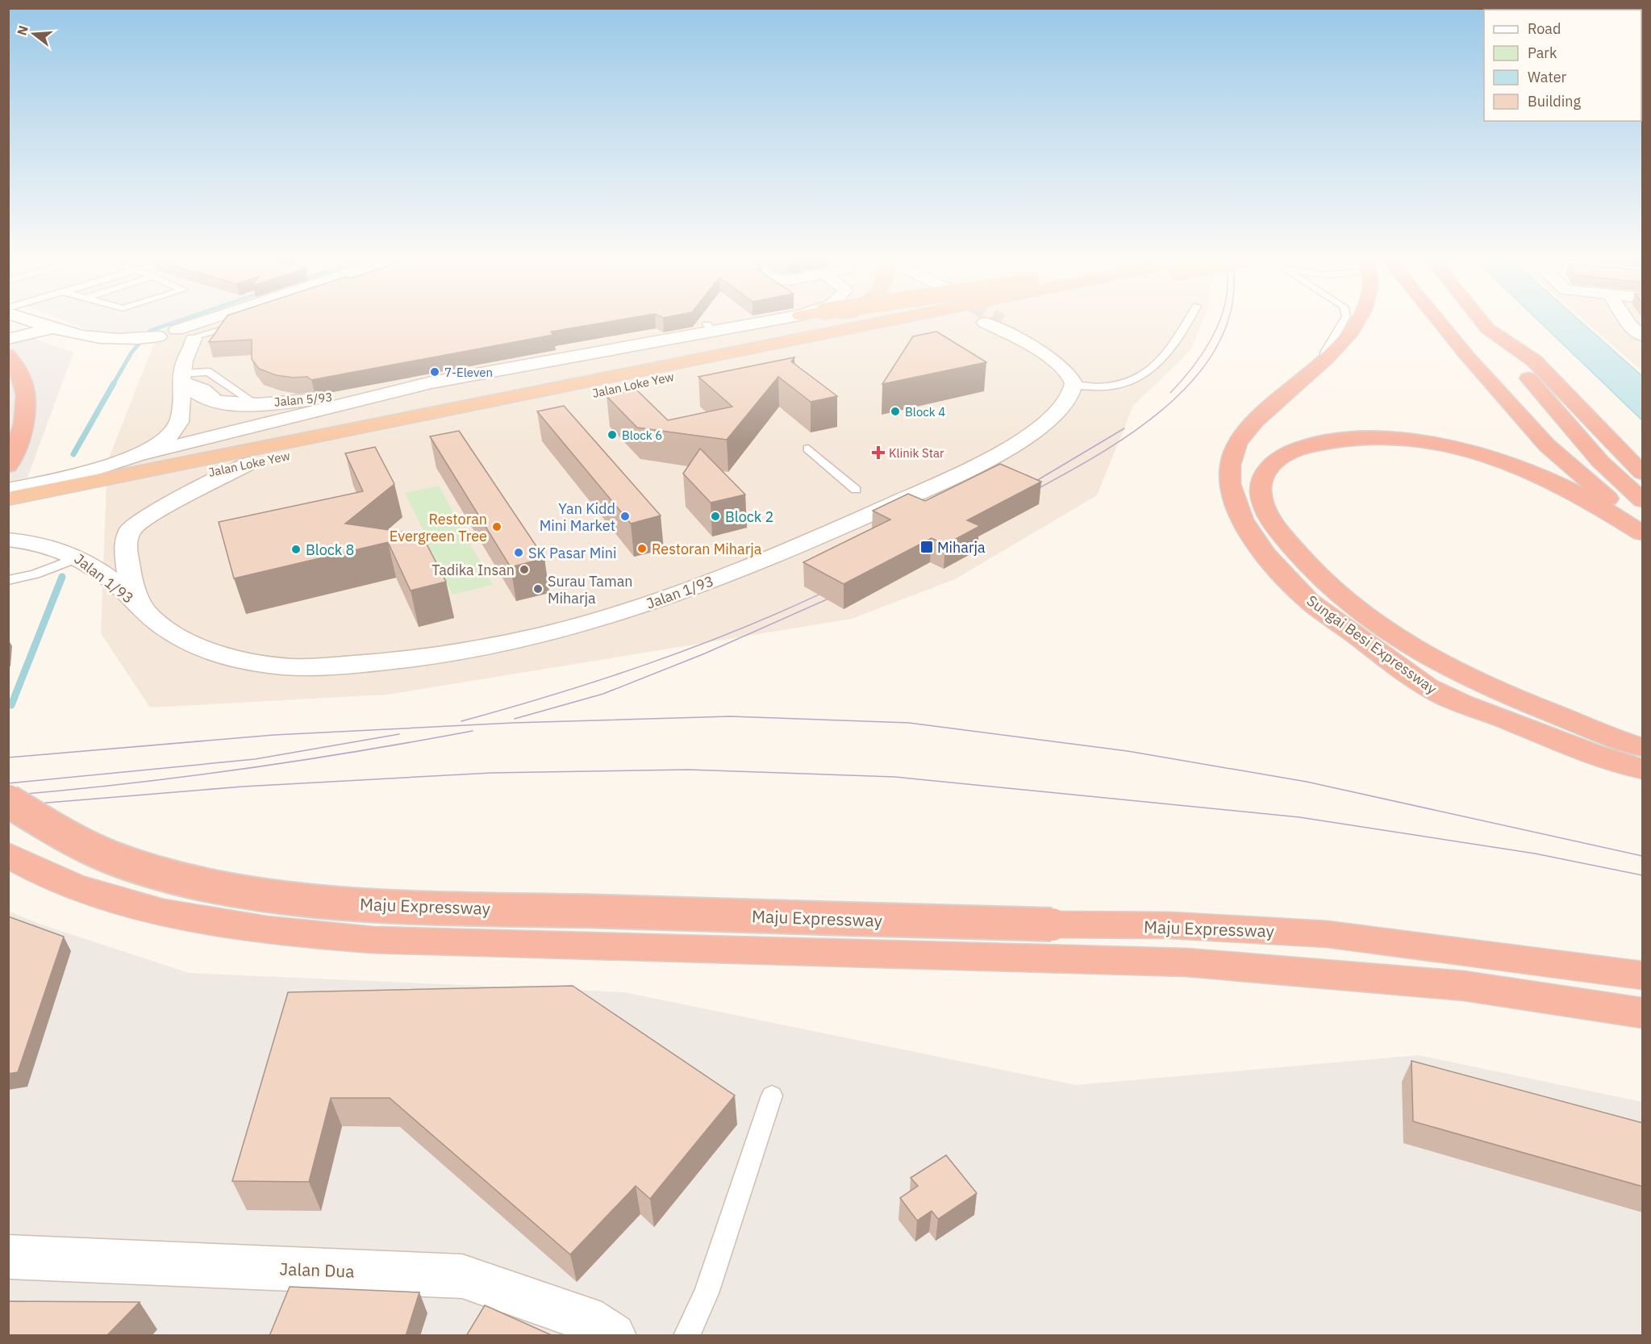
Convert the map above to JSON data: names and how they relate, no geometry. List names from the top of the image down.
{
  "streets": {
    "highway": ["Jalan Loke Yew", "Sungai Besi Expressway", "Maju Expressway"],
    "street": ["Jalan 5/93", "Jalan 1/93", "Jalan Dua"]
  },
  "crossings": [
    ["Jalan Loke Yew", "Jalan 1/93"]
  ],
  "places": {
    "other": [
      "7-Eleven",
      "Block 4",
      "Block 6",
      "Yan Kidd Mini Market",
      "Block 2",
      "Restoran Evergreen Tree",
      "Restoran Miharja",
      "Block 8",
      "SK Pasar Mini",
      "Tadika Insan",
      "Surau Taman Miharja"
    ],
    "health": ["Klinik Star"],
    "transit": ["Miharja"]
  },
  "legend": [
    "Road",
    "Park",
    "Water",
    "Building"
  ],
  "north": "left"
}
